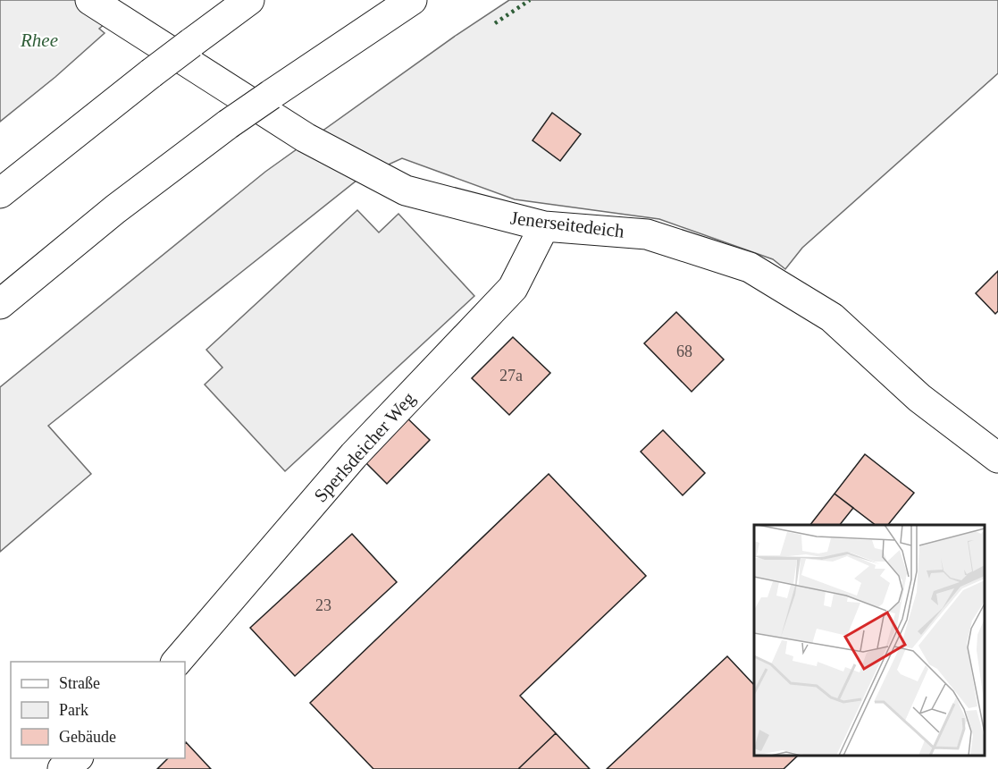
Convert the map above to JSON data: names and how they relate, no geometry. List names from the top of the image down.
{
  "streets": {
    "main road": ["Jenerseitedeich", "Sperlsdeicher Weg"]
  },
  "crossings": [
    ["Jenerseitedeich", "Sperlsdeicher Weg"]
  ],
  "parks": ["Rhee"],
  "house_numbers": ["68", "27a", "23"],
  "legend": ["Straße", "Park", "Gebäude"]
}
